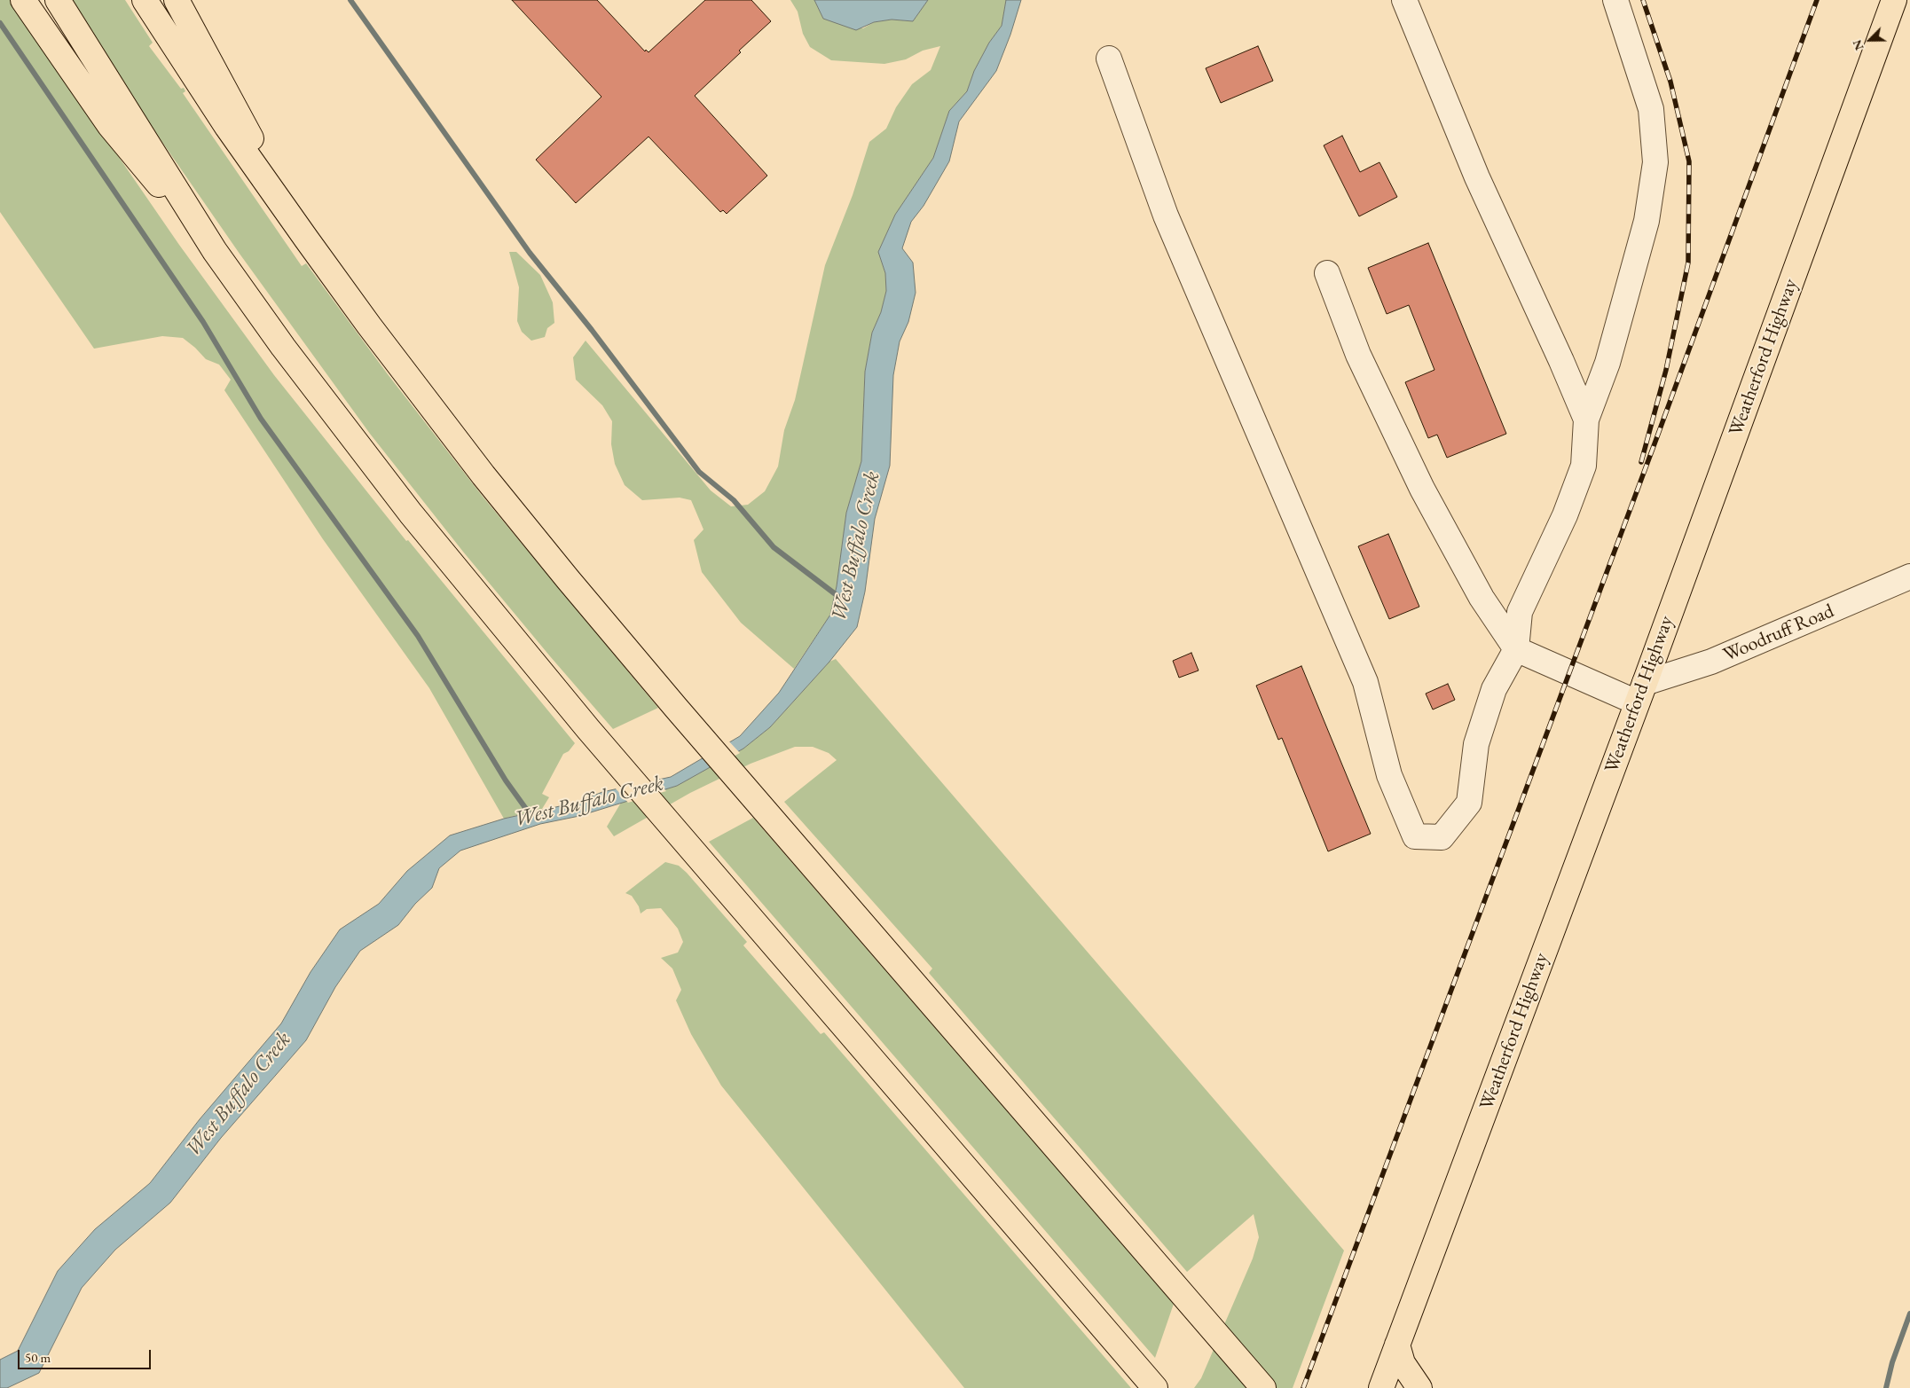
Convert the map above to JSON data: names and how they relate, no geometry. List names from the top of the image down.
{
  "streets": {
    "main road": ["Weatherford Highway"],
    "street": ["Woodruff Road"]
  },
  "crossings": [
    ["Weatherford Highway", "Woodruff Road"]
  ],
  "water": ["West Buffalo Creek"],
  "scale_bar": "50 m",
  "north": "bottom left"
}
